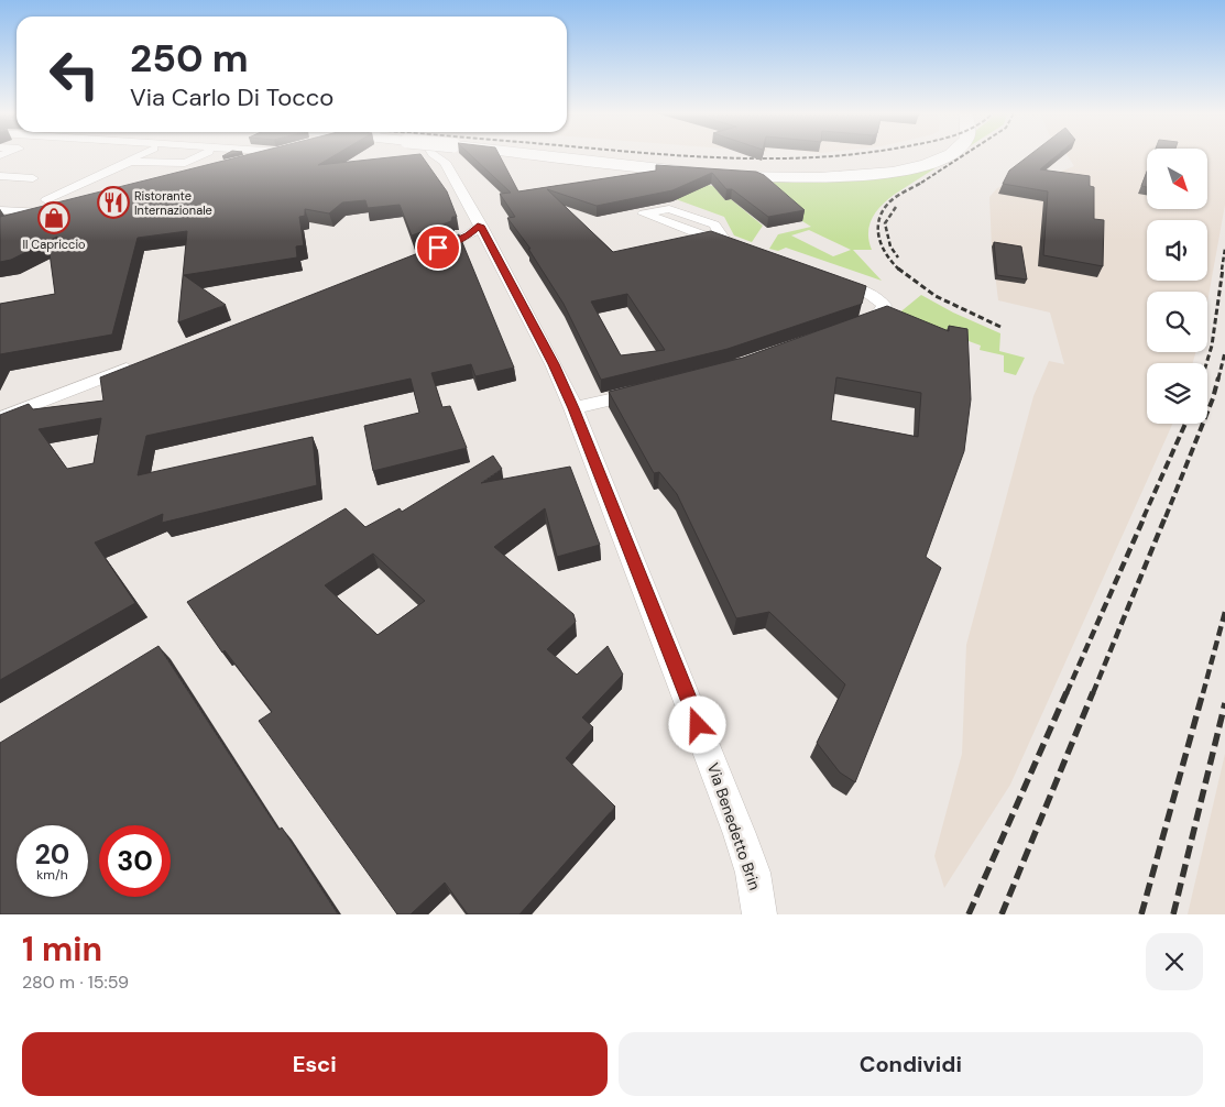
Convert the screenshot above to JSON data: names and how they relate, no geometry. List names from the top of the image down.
{
  "streets": {
    "street": ["Via Benedetto Brin"]
  },
  "places": {
    "restaurant": ["Ristorante Internazionale"],
    "shop": ["Il Capriccio"]
  },
  "north": "bottom right",
  "page": {
    "turn": ["250 m", "Via Carlo Di Tocco"],
    "speed": "20 km/h",
    "limit": "30",
    "heading": ["1 min", "280 m · 15:59"],
    "buttons": ["Esci", "Condividi"]
  }
}
